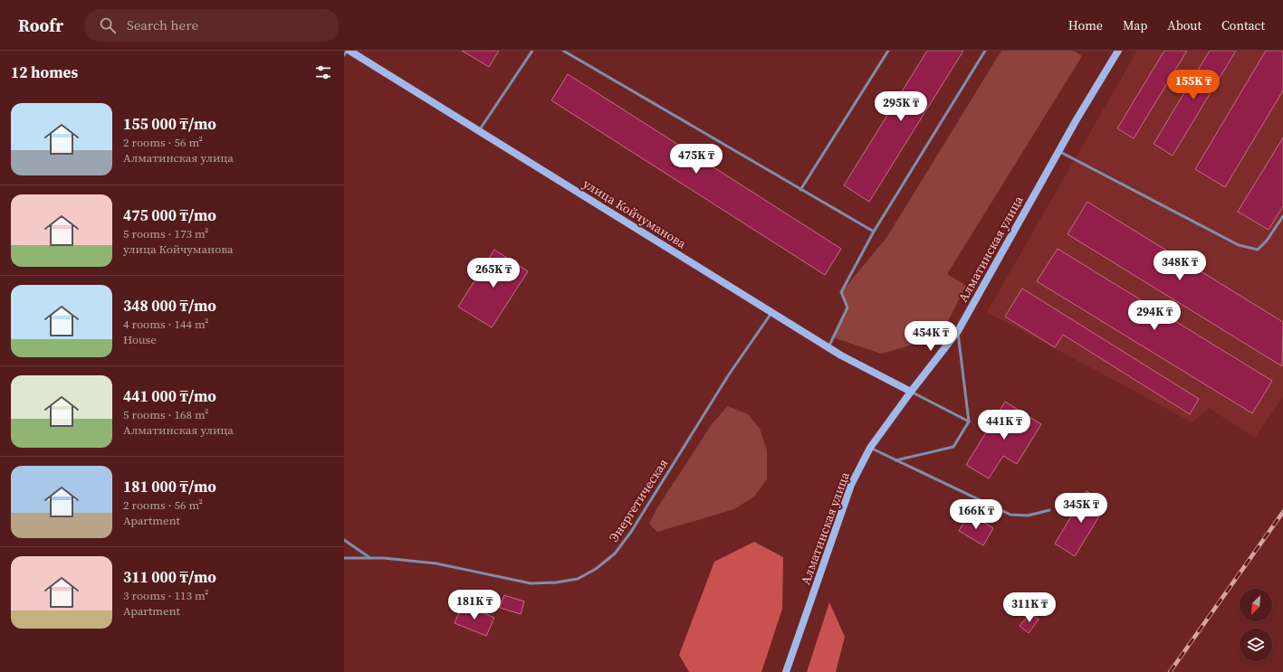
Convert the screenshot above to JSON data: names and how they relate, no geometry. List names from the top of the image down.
{
  "streets": {
    "street": ["улица Койчуманова", "Алматинская улица"],
    "lane": ["Энергетическая"]
  },
  "crossings": [
    ["улица Койчуманова", "Алматинская улица"],
    ["улица Койчуманова", "Энергетическая"]
  ],
  "north": "bottom left",
  "page": {
    "header": "Roofr",
    "search": "Search here",
    "nav": [
      "Home",
      "Map",
      "About",
      "Contact"
    ],
    "heading": "12 homes",
    "price": [
      "155K ₸",
      "295K ₸",
      "475K ₸",
      "348K ₸",
      "265K ₸",
      "294K ₸",
      "454K ₸",
      "441K ₸",
      "345K ₸",
      "166K ₸",
      "181K ₸",
      "311K ₸"
    ],
    "list": [
      {
        "name": "155 000 ₸/mo",
        "note": "2 rooms · 56 m² · Алматинская улица"
      },
      {
        "name": "475 000 ₸/mo",
        "note": "5 rooms · 173 m² · улица Койчуманова"
      },
      {
        "name": "348 000 ₸/mo",
        "note": "4 rooms · 144 m² · House"
      },
      {
        "name": "441 000 ₸/mo",
        "note": "5 rooms · 168 m² · Алматинская улица"
      },
      {
        "name": "181 000 ₸/mo",
        "note": "2 rooms · 56 m² · Apartment"
      },
      {
        "name": "311 000 ₸/mo",
        "note": "3 rooms · 113 m² · Apartment"
      }
    ]
  }
}
